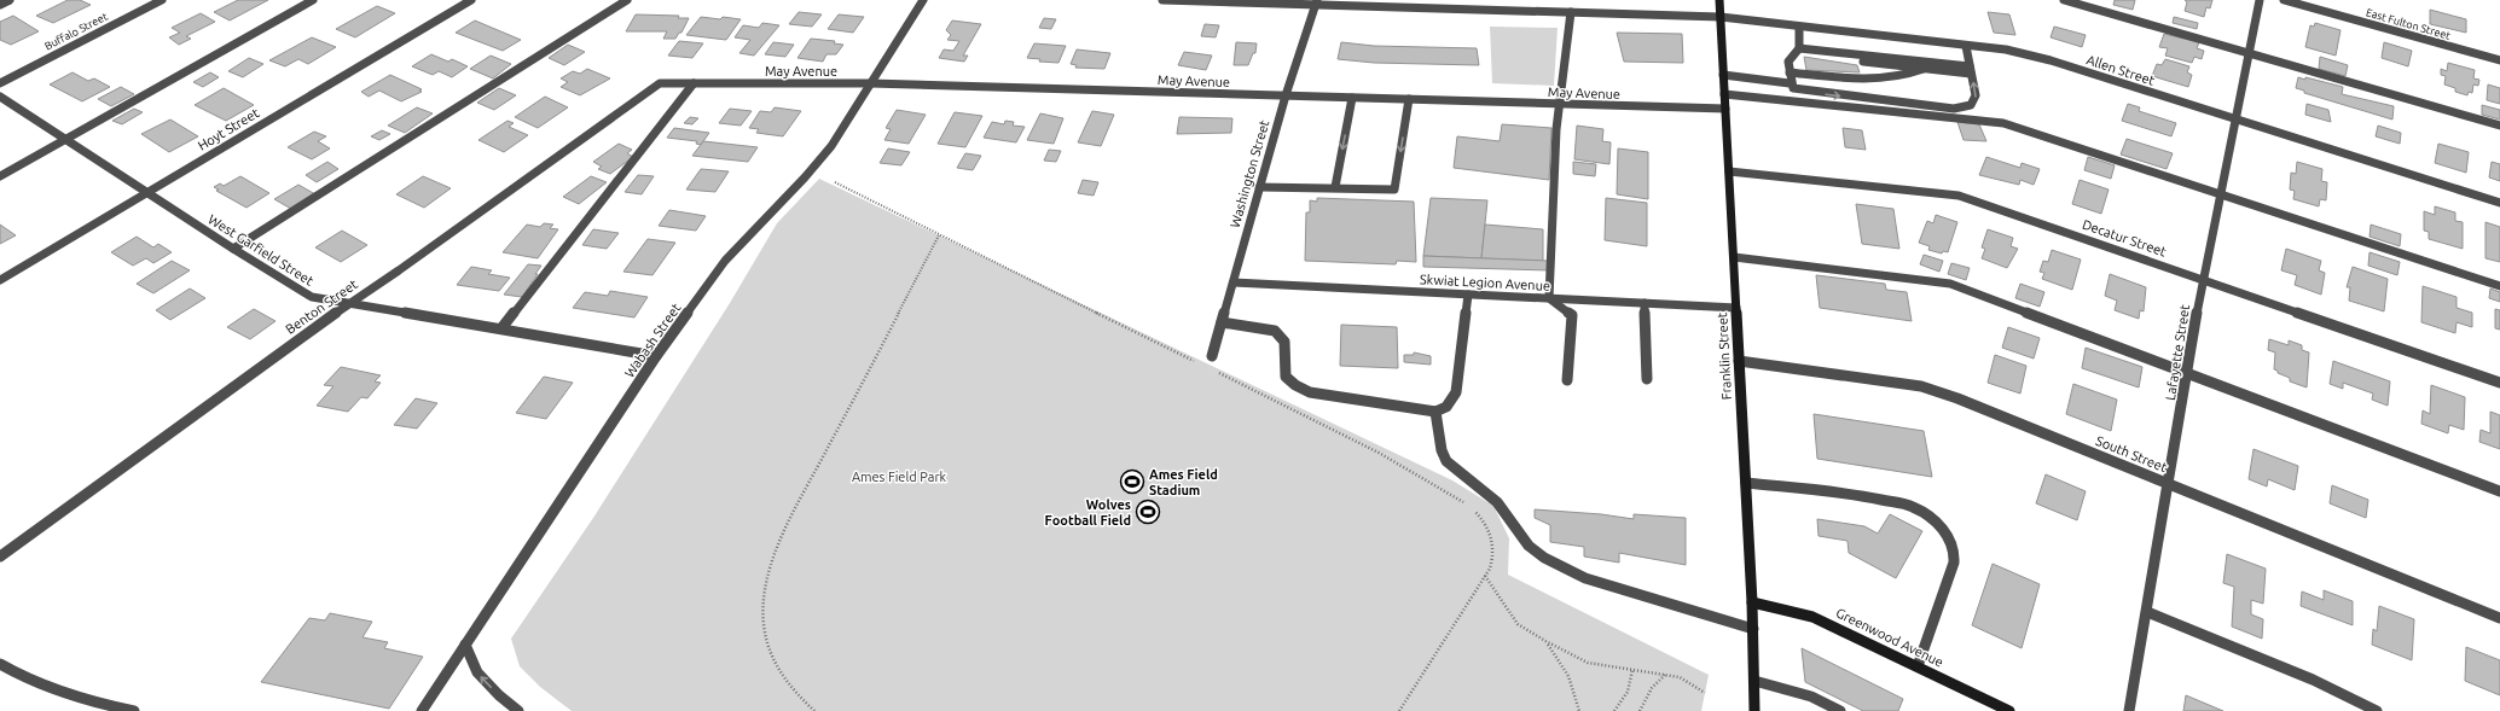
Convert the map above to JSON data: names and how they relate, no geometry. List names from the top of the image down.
{
  "streets": {
    "main road": ["Franklin Street", "Greenwood Avenue"],
    "street": [
      "East Fulton Street",
      "Buffalo Street",
      "Allen Street",
      "May Avenue",
      "Hoyt Street",
      "Washington Street",
      "Decatur Street",
      "West Garfield Street",
      "Skwiat Legion Avenue",
      "Benton Street",
      "Wabash Street",
      "Lafayette Street",
      "South Street"
    ]
  },
  "crossings": [
    ["Allen Street", "Washington Street"],
    ["Allen Street", "Lafayette Street"],
    ["Allen Street", "Franklin Street"],
    ["May Avenue", "Washington Street"],
    ["May Avenue", "Benton Street"],
    ["May Avenue", "Wabash Street"],
    ["May Avenue", "Franklin Street"],
    ["Hoyt Street", "West Garfield Street"],
    ["Washington Street", "Skwiat Legion Avenue"],
    ["Decatur Street", "Lafayette Street"],
    ["Decatur Street", "Franklin Street"],
    ["West Garfield Street", "Benton Street"],
    ["West Garfield Street", "Wabash Street"],
    ["Skwiat Legion Avenue", "Franklin Street"],
    ["Lafayette Street", "South Street"],
    ["Franklin Street", "South Street"],
    ["Franklin Street", "Greenwood Avenue"]
  ],
  "parks": ["Ames Field Park"],
  "places": {
    "sports": ["Ames Field Stadium", "Wolves Football Field"]
  }
}
